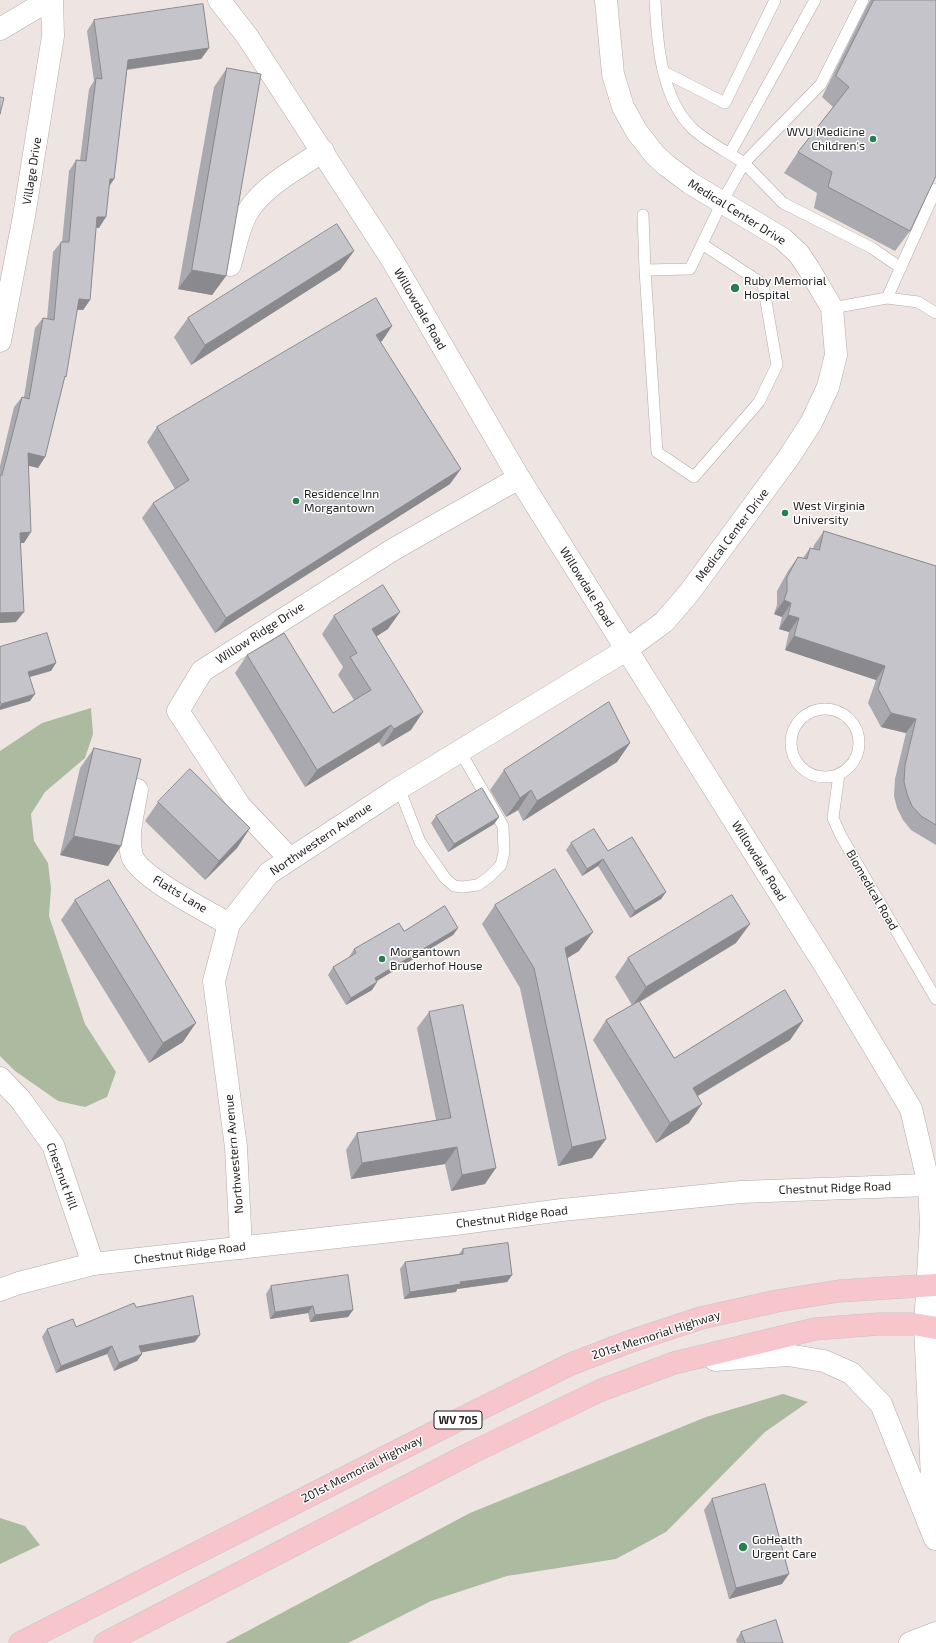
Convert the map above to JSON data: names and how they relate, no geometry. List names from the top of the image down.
{
  "streets": {
    "main road": ["201st Memorial Highway", "WV 705"],
    "street": [
      "Village Drive",
      "Medical Center Drive",
      "Willowdale Road",
      "Willow Ridge Drive",
      "Northwestern Avenue",
      "Flatts Lane",
      "Chestnut Hill",
      "Chestnut Ridge Road"
    ],
    "lane": ["Biomedical Road"]
  },
  "crossings": [
    ["Medical Center Drive", "Willowdale Road"],
    ["Medical Center Drive", "Northwestern Avenue"],
    ["Willowdale Road", "Willow Ridge Drive"],
    ["Willowdale Road", "Northwestern Avenue"],
    ["Willowdale Road", "Chestnut Ridge Road"],
    ["Willow Ridge Drive", "Northwestern Avenue"],
    ["Northwestern Avenue", "Flatts Lane"],
    ["Northwestern Avenue", "Chestnut Ridge Road"],
    ["Chestnut Hill", "Chestnut Ridge Road"]
  ],
  "places": [
    "WVU Medicine Children's",
    "Ruby Memorial Hospital",
    "Residence Inn Morgantown",
    "West Virginia University",
    "Morgantown Bruderhof House",
    "GoHealth Urgent Care"
  ]
}
